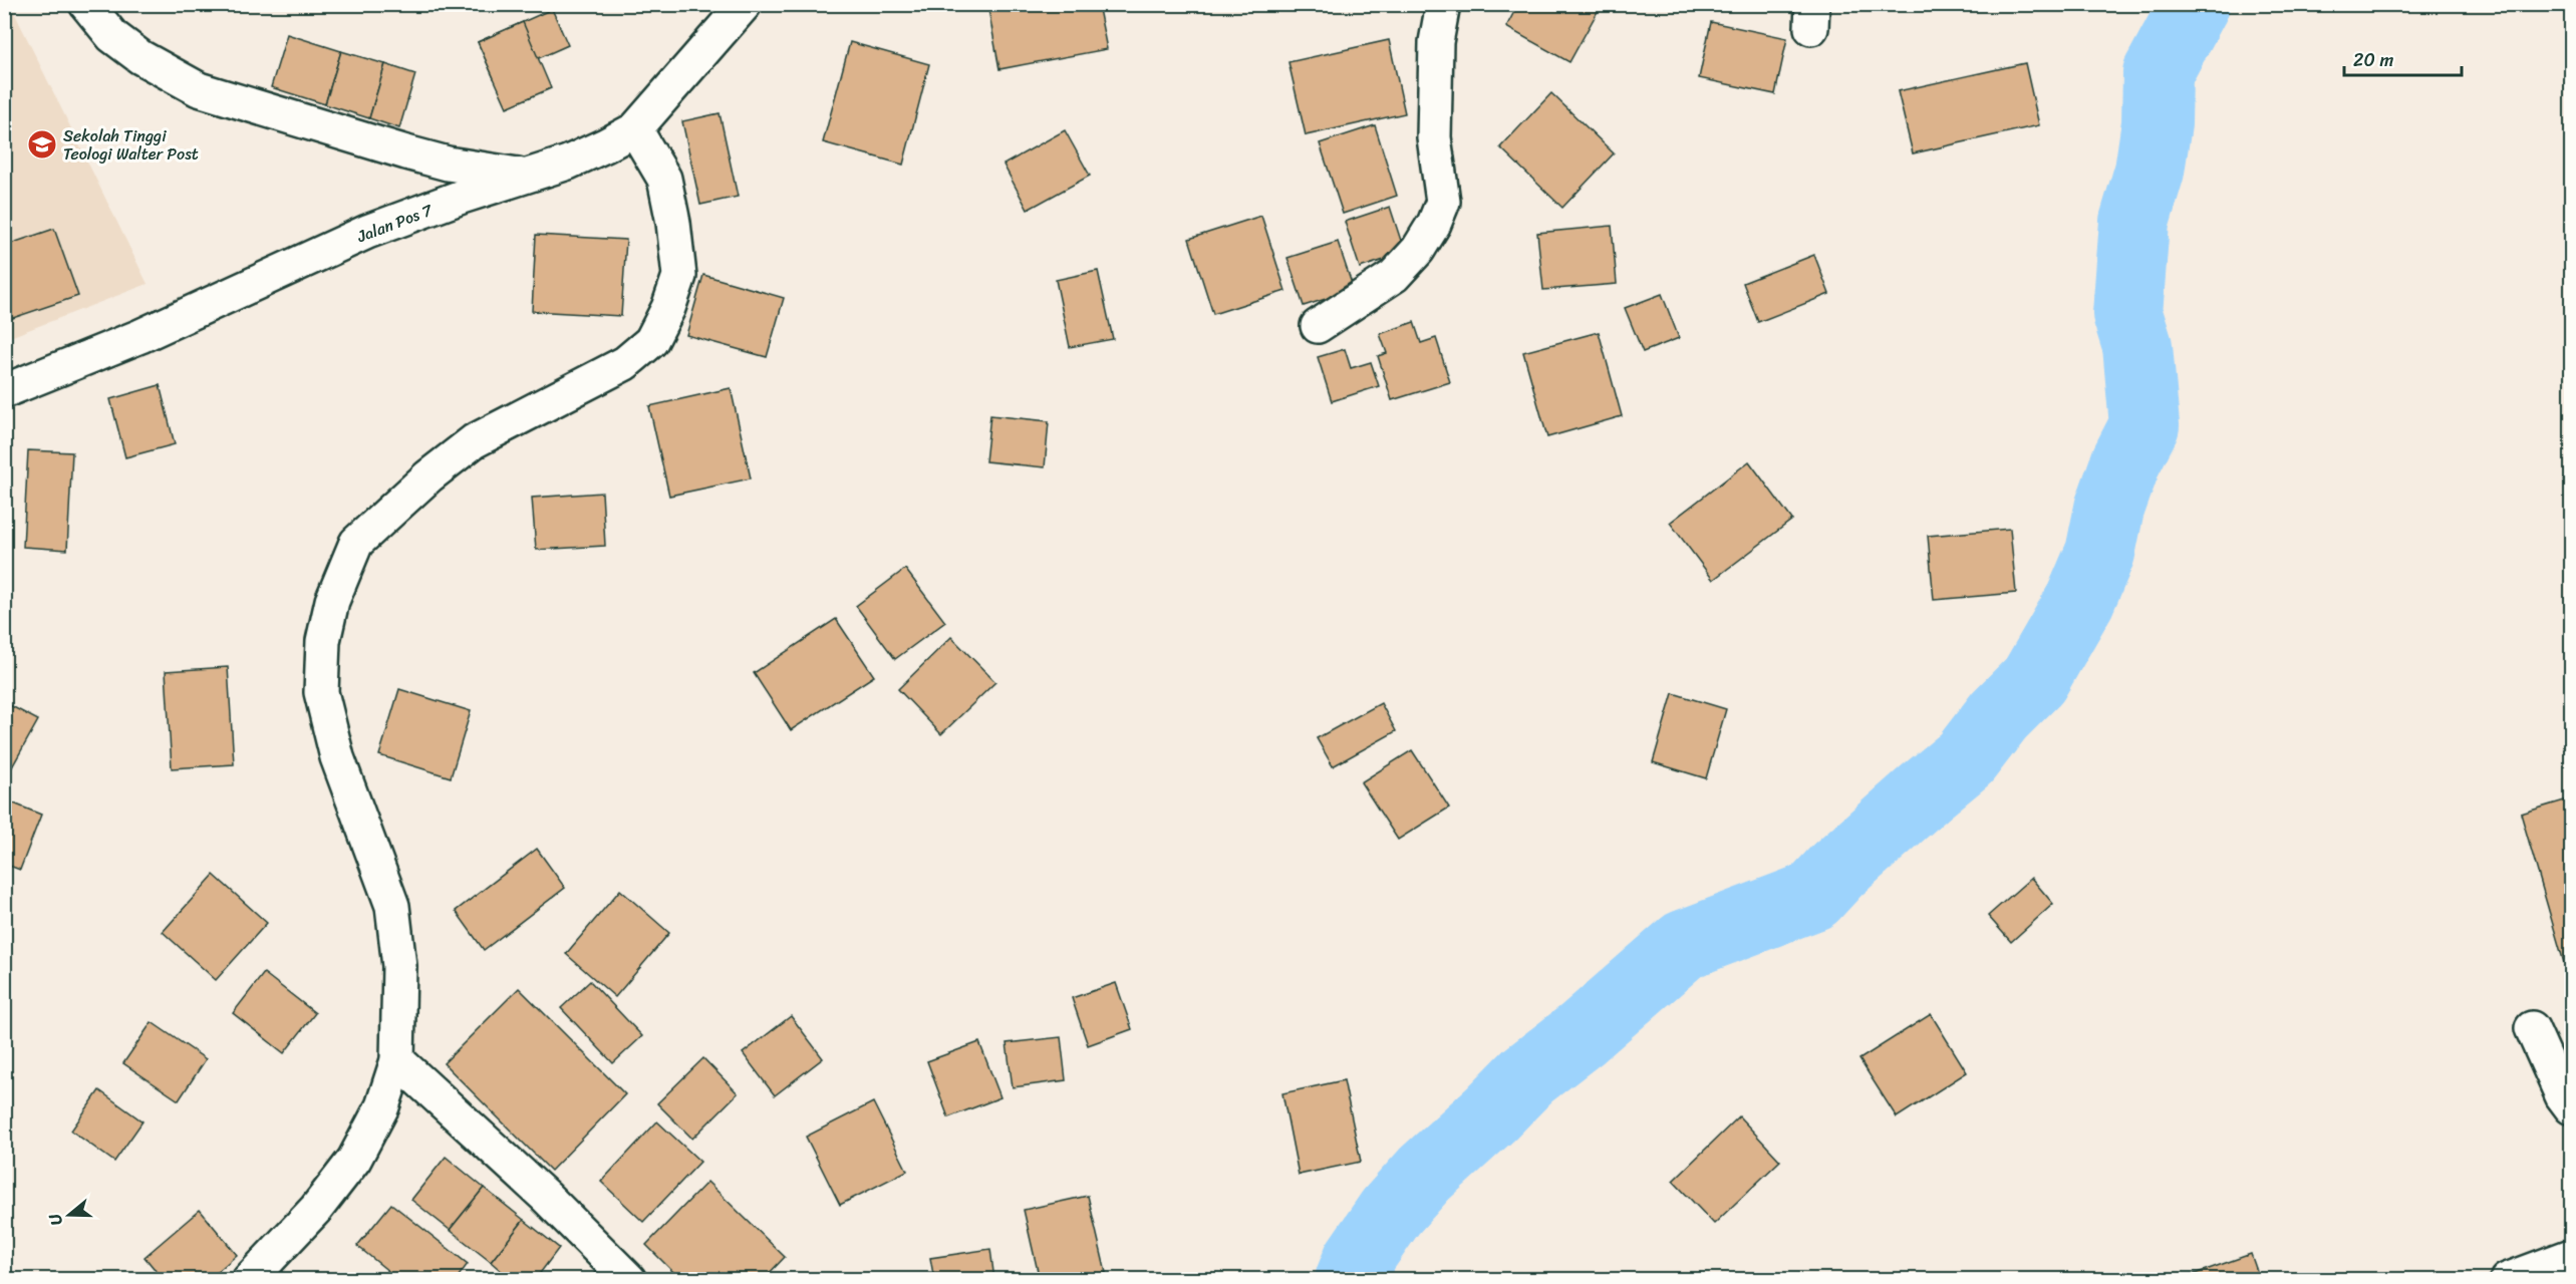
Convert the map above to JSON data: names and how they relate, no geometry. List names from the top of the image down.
{
  "streets": {
    "street": ["Jalan Pos 7"]
  },
  "places": {
    "school or university": ["Sekolah Tinggi Teologi Walter Post"]
  },
  "scale_bar": "20 m",
  "north": "left"
}
